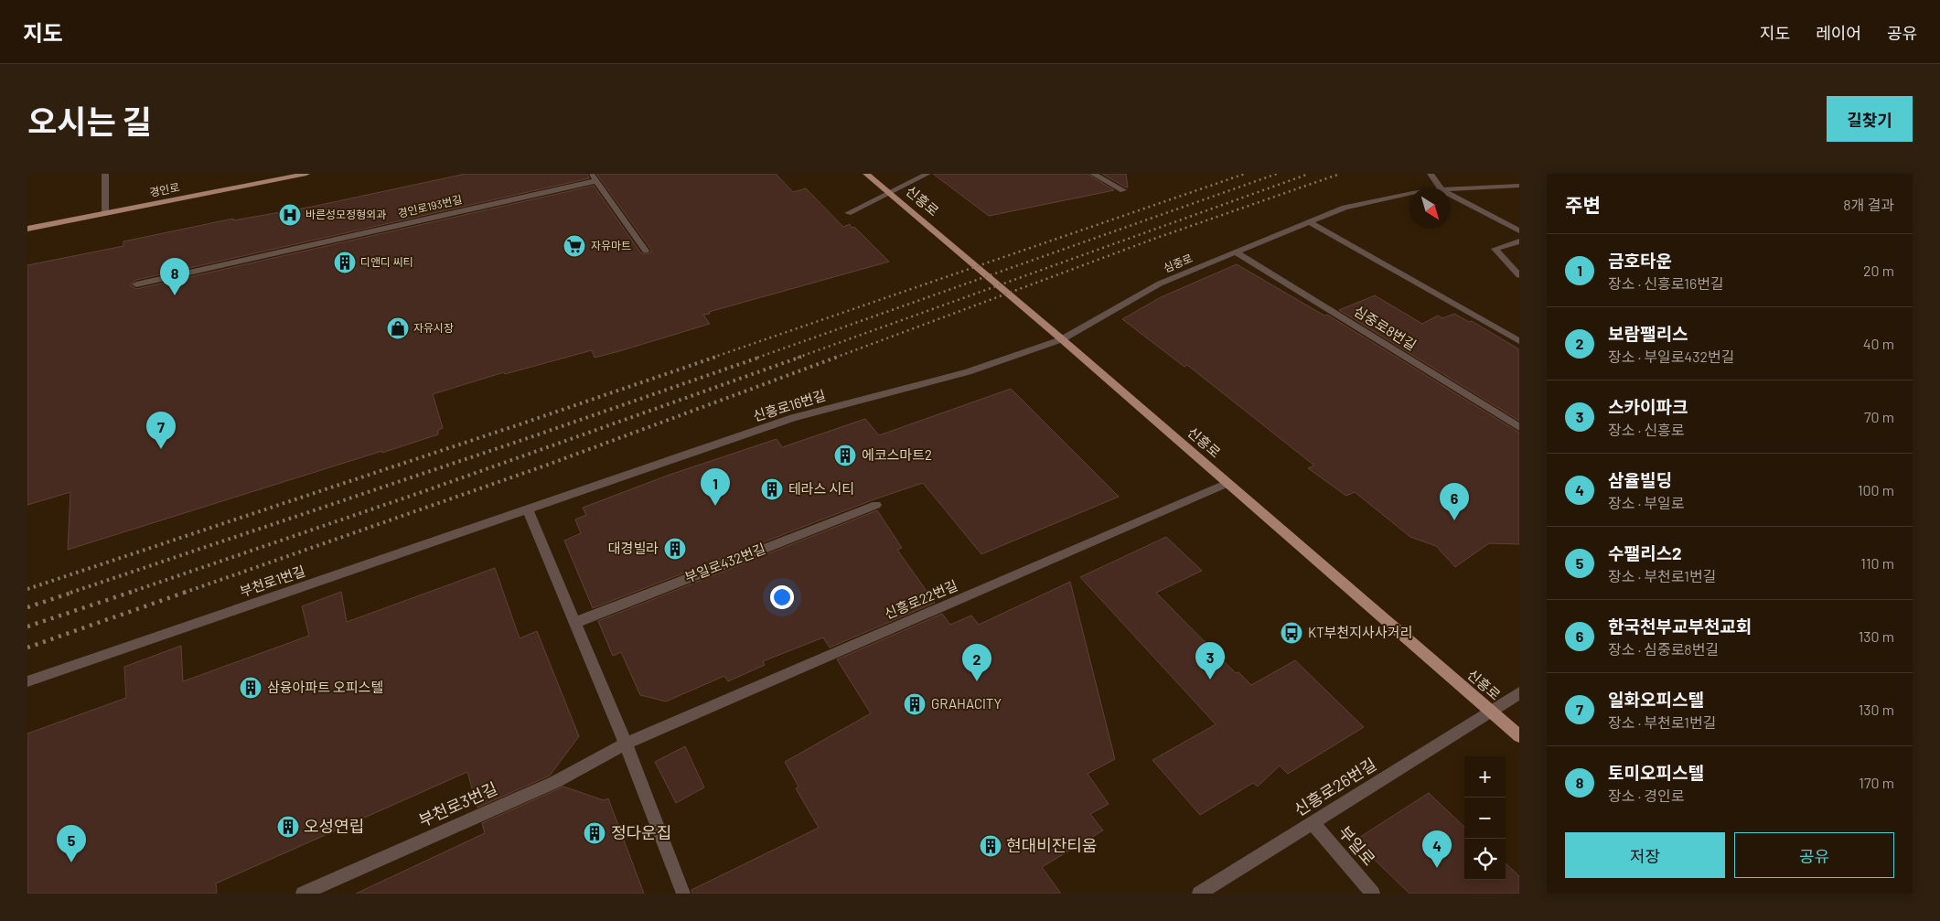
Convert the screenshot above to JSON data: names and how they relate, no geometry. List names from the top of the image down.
{
  "streets": {
    "main road": ["경인로", "신흥로"],
    "street": [
      "경인로193번길",
      "심중로",
      "심중로8번길",
      "신흥로16번길",
      "부일로432번길",
      "부천로1번길",
      "신흥로22번길",
      "신흥로26번길",
      "부천로3번길",
      "부일로"
    ]
  },
  "crossings": [
    ["신흥로", "심중로"],
    ["신흥로", "신흥로16번길"],
    ["신흥로", "신흥로22번길"],
    ["신흥로", "신흥로26번길"],
    ["심중로", "심중로8번길"],
    ["심중로", "신흥로16번길"],
    ["신흥로16번길", "부천로1번길"],
    ["신흥로22번길", "부천로3번길"],
    ["신흥로26번길", "부일로"]
  ],
  "places": {
    "hospital": ["바른성모정형외과"],
    "supermarket": ["자유마트"],
    "building": [
      "디앤디 씨티",
      "에코스마트2",
      "테라스 시티",
      "대경빌라",
      "삼융아파트 오피스텔",
      "GRAHACITY",
      "오성연립",
      "정다운집",
      "현대비잔티움"
    ],
    "shop": ["자유시장"],
    "bus stop": ["KT부천지사사거리"]
  },
  "north": "bottom right",
  "page": {
    "header": "지도",
    "nav": ["지도", "레이어", "공유"],
    "title": "오시는 길",
    "buttons": [
      "길찾기",
      ["저장", "공유"]
    ],
    "heading": ["주변", "8개 결과"],
    "list": [
      {
        "mark": "1",
        "name": "금호타운",
        "note": "장소 · 신흥로16번길",
        "value": "20 m"
      },
      {
        "mark": "2",
        "name": "보람팰리스",
        "note": "장소 · 부일로432번길",
        "value": "40 m"
      },
      {
        "mark": "3",
        "name": "스카이파크",
        "note": "장소 · 신흥로",
        "value": "70 m"
      },
      {
        "mark": "4",
        "name": "삼율빌딩",
        "note": "장소 · 부일로",
        "value": "100 m"
      },
      {
        "mark": "5",
        "name": "수팰리스2",
        "note": "장소 · 부천로1번길",
        "value": "110 m"
      },
      {
        "mark": "6",
        "name": "한국천부교부천교회",
        "note": "장소 · 심중로8번길",
        "value": "130 m"
      },
      {
        "mark": "7",
        "name": "일화오피스텔",
        "note": "장소 · 부천로1번길",
        "value": "130 m"
      },
      {
        "mark": "8",
        "name": "토미오피스텔",
        "note": "장소 · 경인로",
        "value": "170 m"
      }
    ],
    "pins": [
      "8",
      "7",
      "1",
      "6",
      "3",
      "2",
      "5",
      "4"
    ],
    "map_buttons": ["+", "−"]
  }
}
